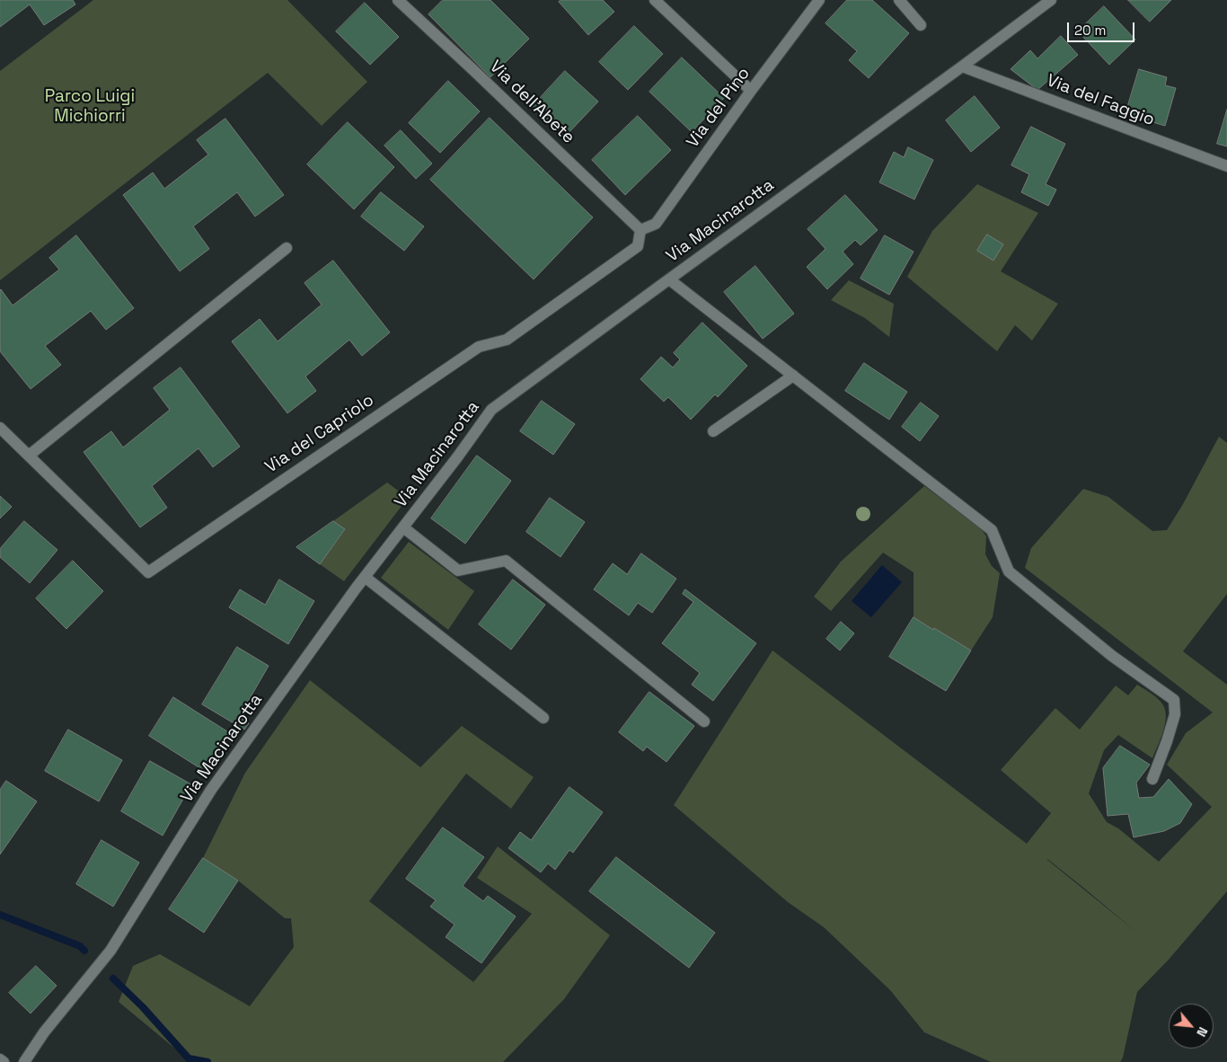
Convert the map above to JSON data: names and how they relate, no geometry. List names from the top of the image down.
{
  "streets": {
    "street": [
      "Via del Faggio",
      "Via dell'Abete",
      "Via del Pino",
      "Via Macinarotta",
      "Via del Capriolo"
    ]
  },
  "crossings": [
    ["Via del Faggio", "Via Macinarotta"],
    ["Via dell'Abete", "Via del Pino"],
    ["Via dell'Abete", "Via del Capriolo"],
    ["Via del Pino", "Via del Capriolo"]
  ],
  "parks": ["Parco Luigi Michiorri"],
  "scale_bar": "20 m",
  "north": "bottom right"
}
